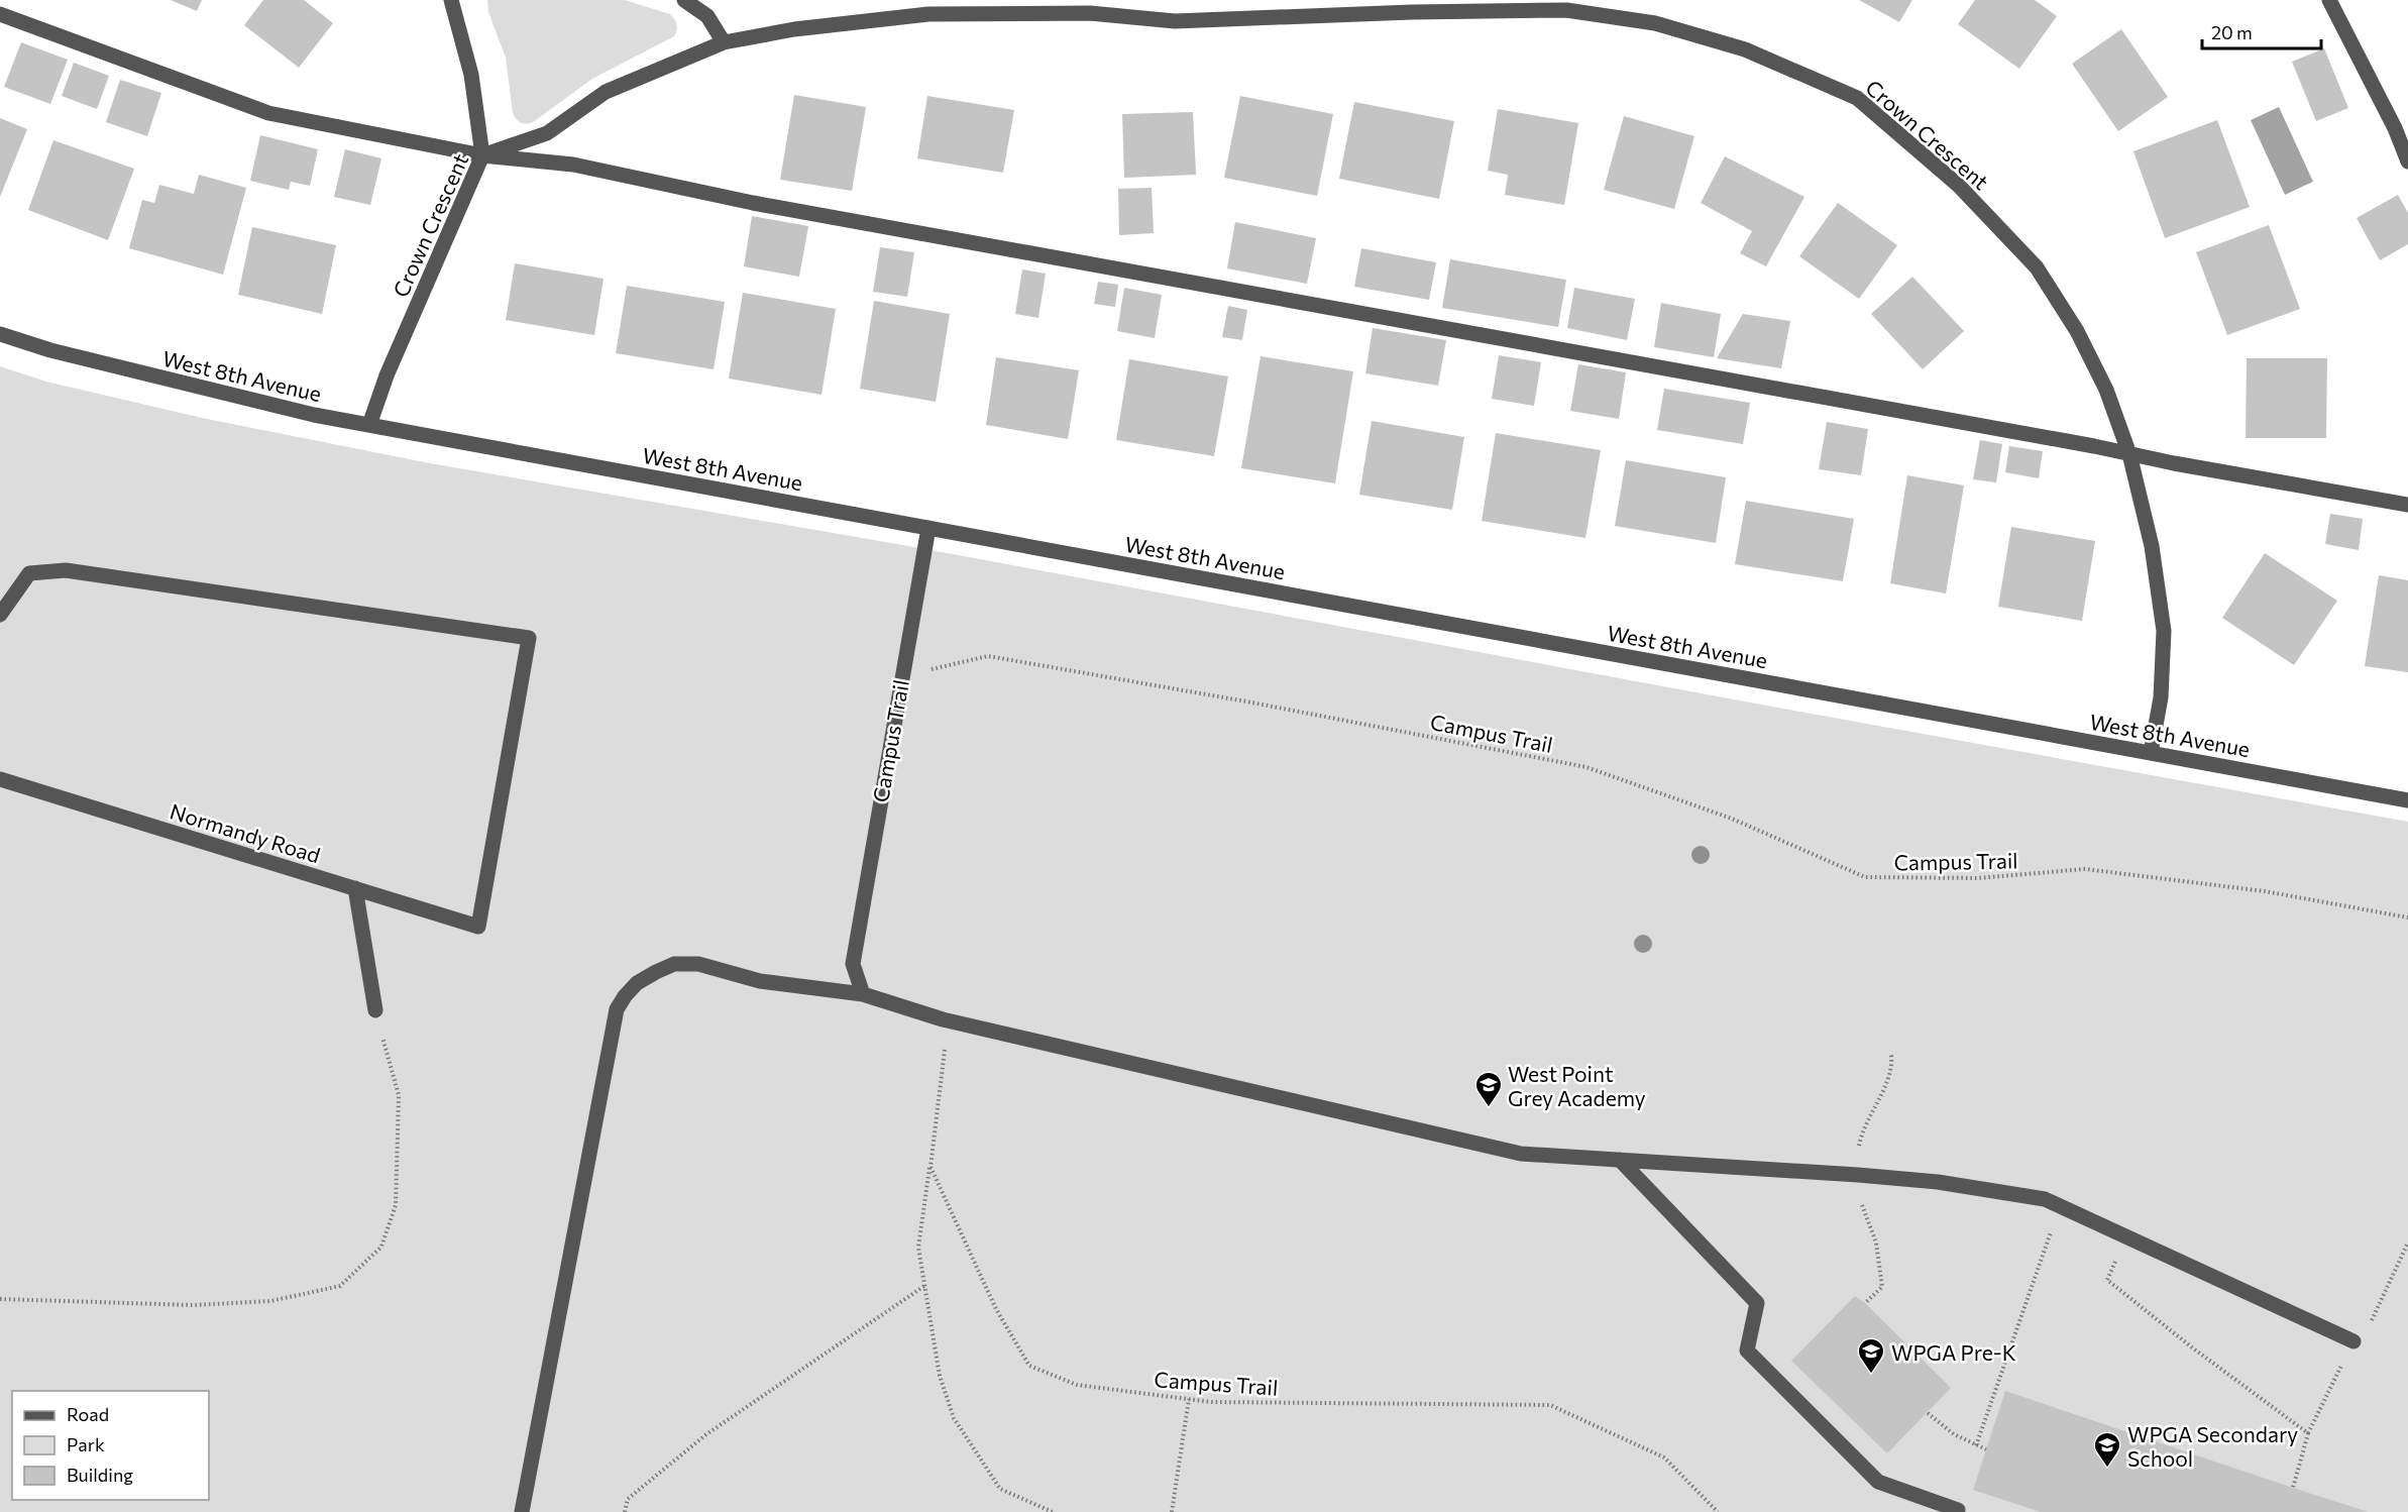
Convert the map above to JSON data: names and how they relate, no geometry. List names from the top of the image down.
{
  "streets": {
    "street": ["Crown Crescent", "West 8th Avenue", "Normandy Road"],
    "path": ["Campus Trail"]
  },
  "crossings": [
    ["Crown Crescent", "West 8th Avenue"]
  ],
  "places": {
    "school or university": ["West Point Grey Academy", "WPGA Pre-K", "WPGA Secondary School"]
  },
  "legend": ["Road", "Park", "Building"],
  "scale_bar": "20 m"
}
